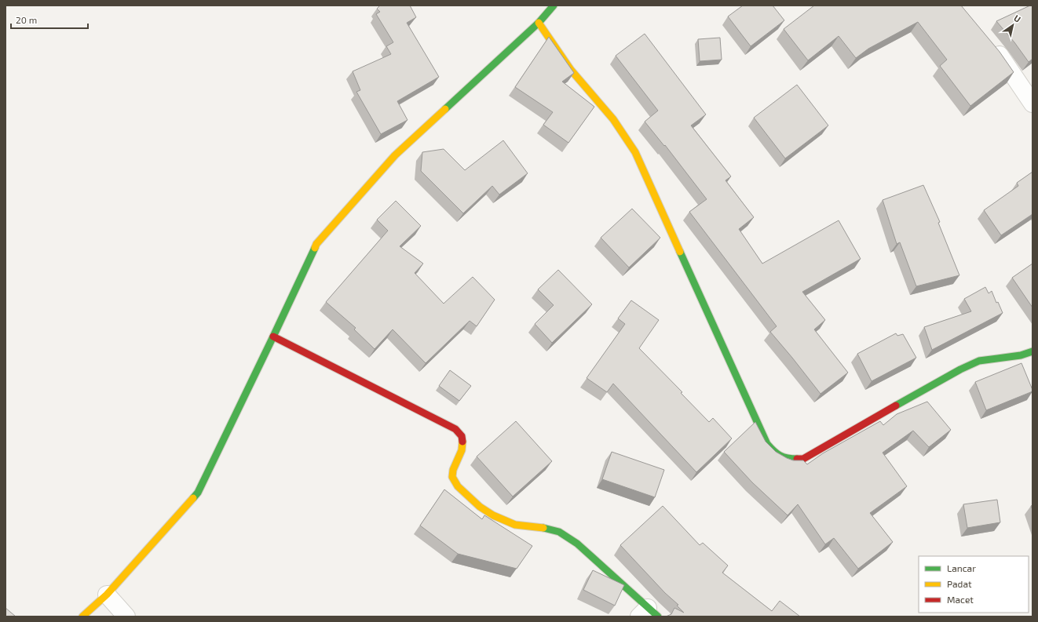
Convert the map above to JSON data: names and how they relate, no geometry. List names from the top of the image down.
{
  "legend": ["Lancar", "Padat", "Macet"],
  "scale_bar": "20 m",
  "north": "top right"
}
